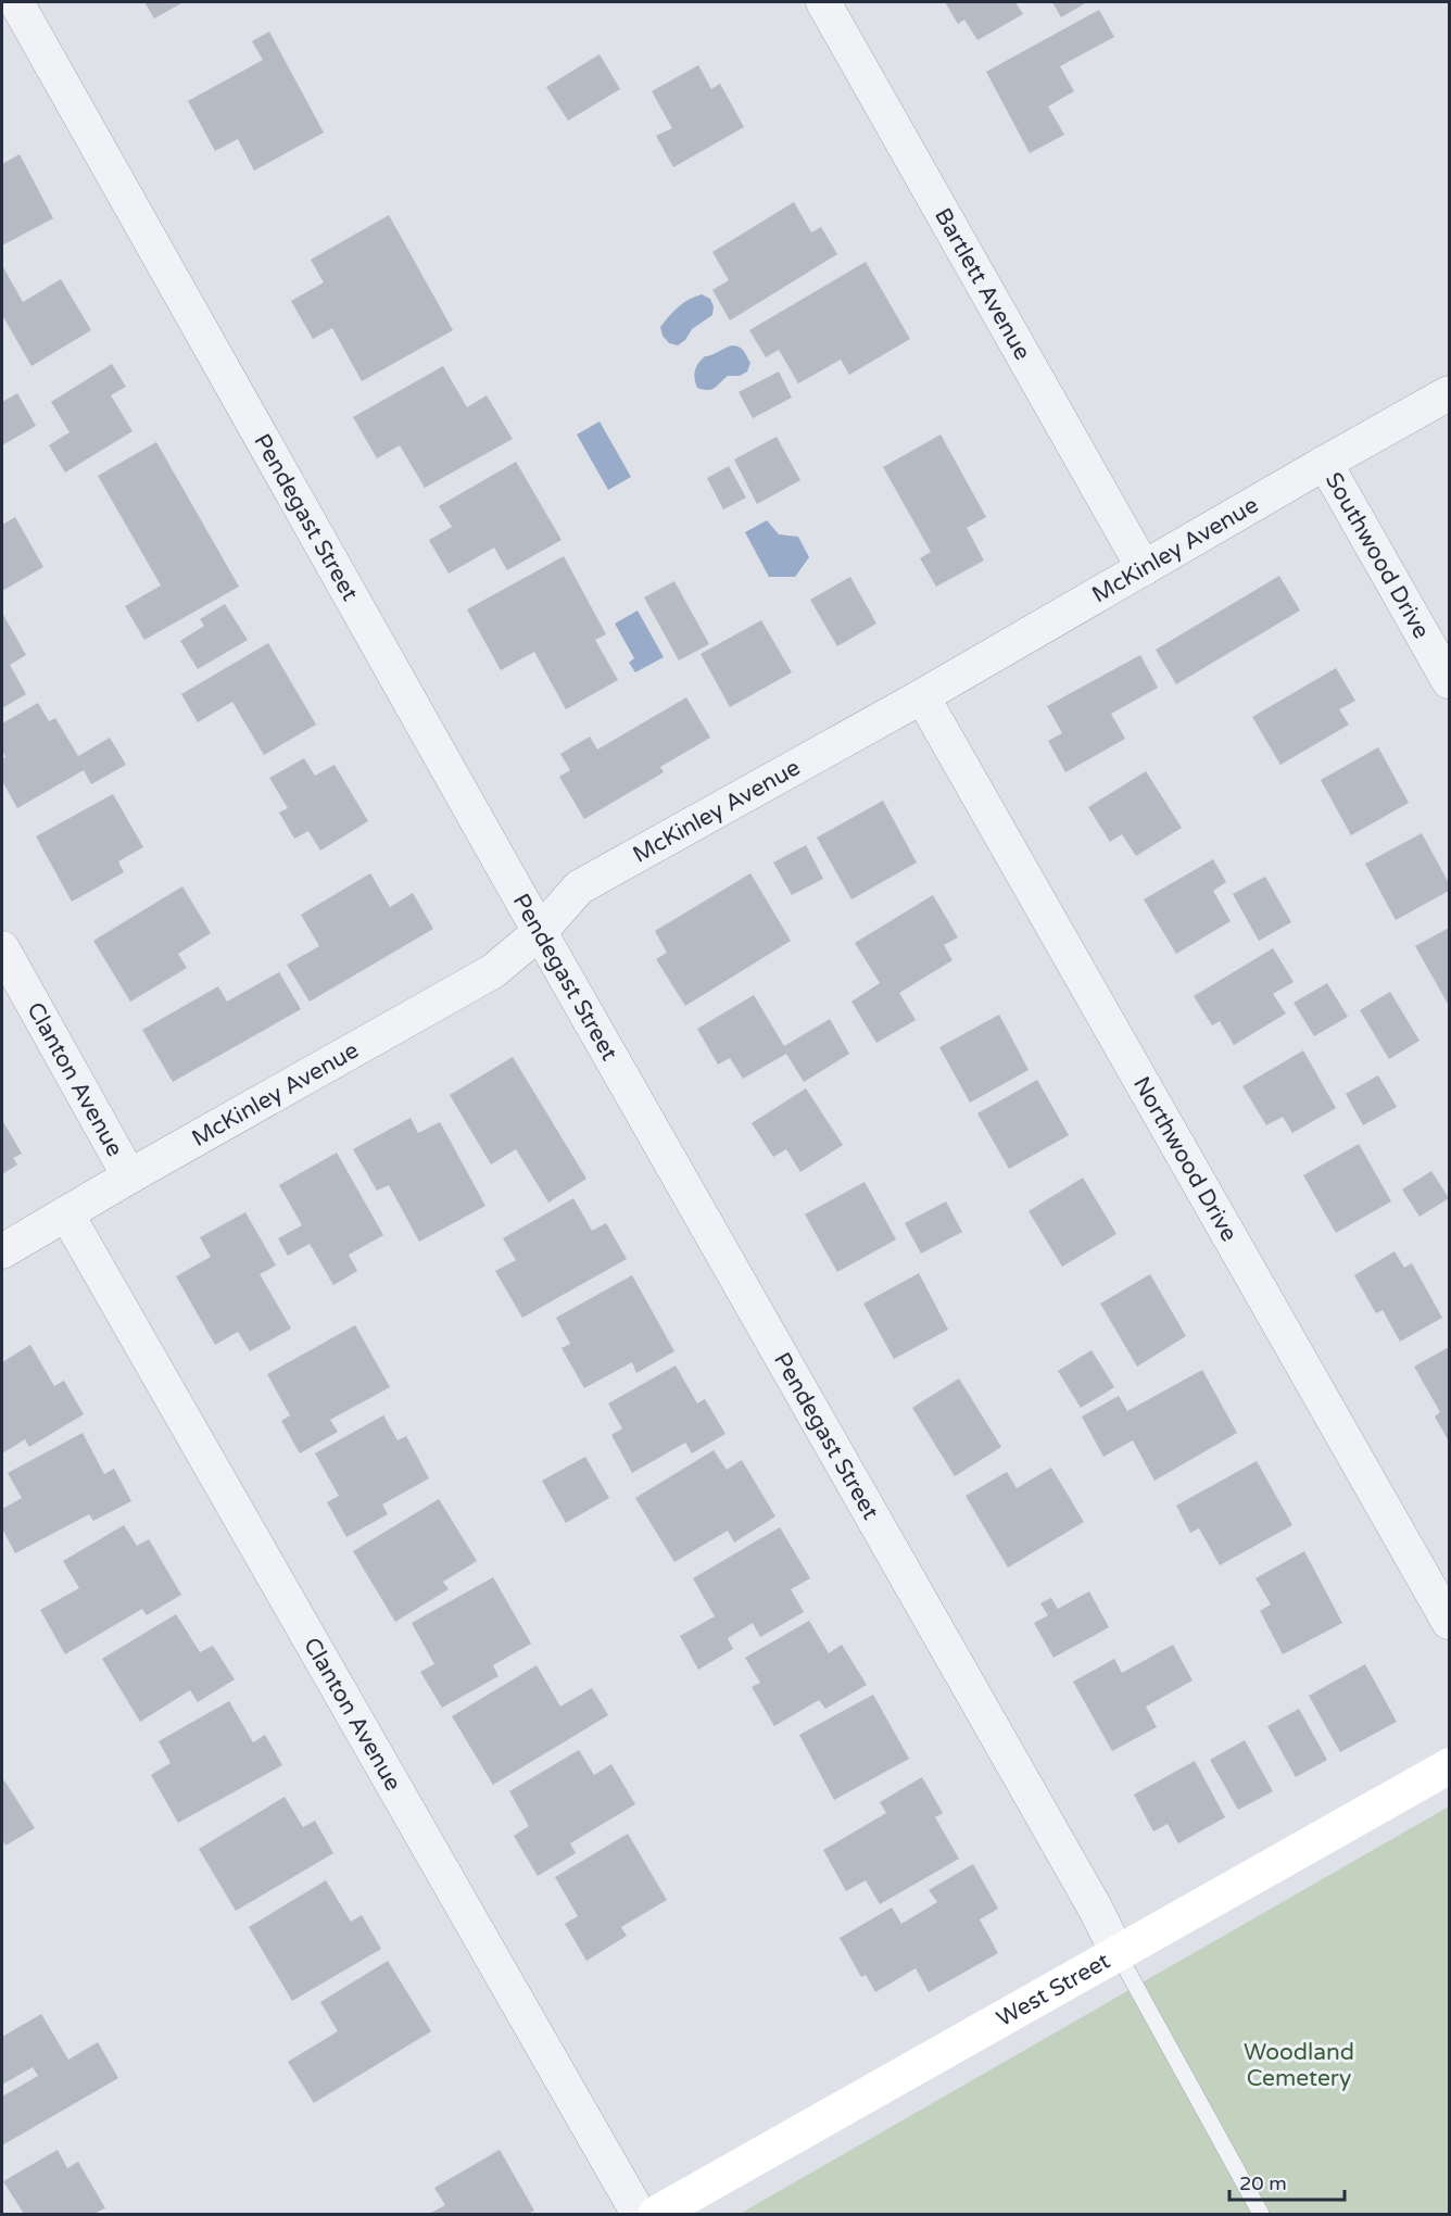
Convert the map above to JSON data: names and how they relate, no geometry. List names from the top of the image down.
{
  "streets": {
    "main road": ["West Street"],
    "street": [
      "Bartlett Avenue",
      "Pendegast Street",
      "McKinley Avenue",
      "Southwood Drive",
      "Clanton Avenue",
      "Northwood Drive"
    ]
  },
  "crossings": [
    ["Bartlett Avenue", "McKinley Avenue"],
    ["Pendegast Street", "McKinley Avenue"],
    ["Pendegast Street", "West Street"],
    ["McKinley Avenue", "Southwood Drive"],
    ["McKinley Avenue", "Clanton Avenue"],
    ["McKinley Avenue", "Northwood Drive"]
  ],
  "parks": ["Woodland Cemetery"],
  "scale_bar": "20 m"
}
